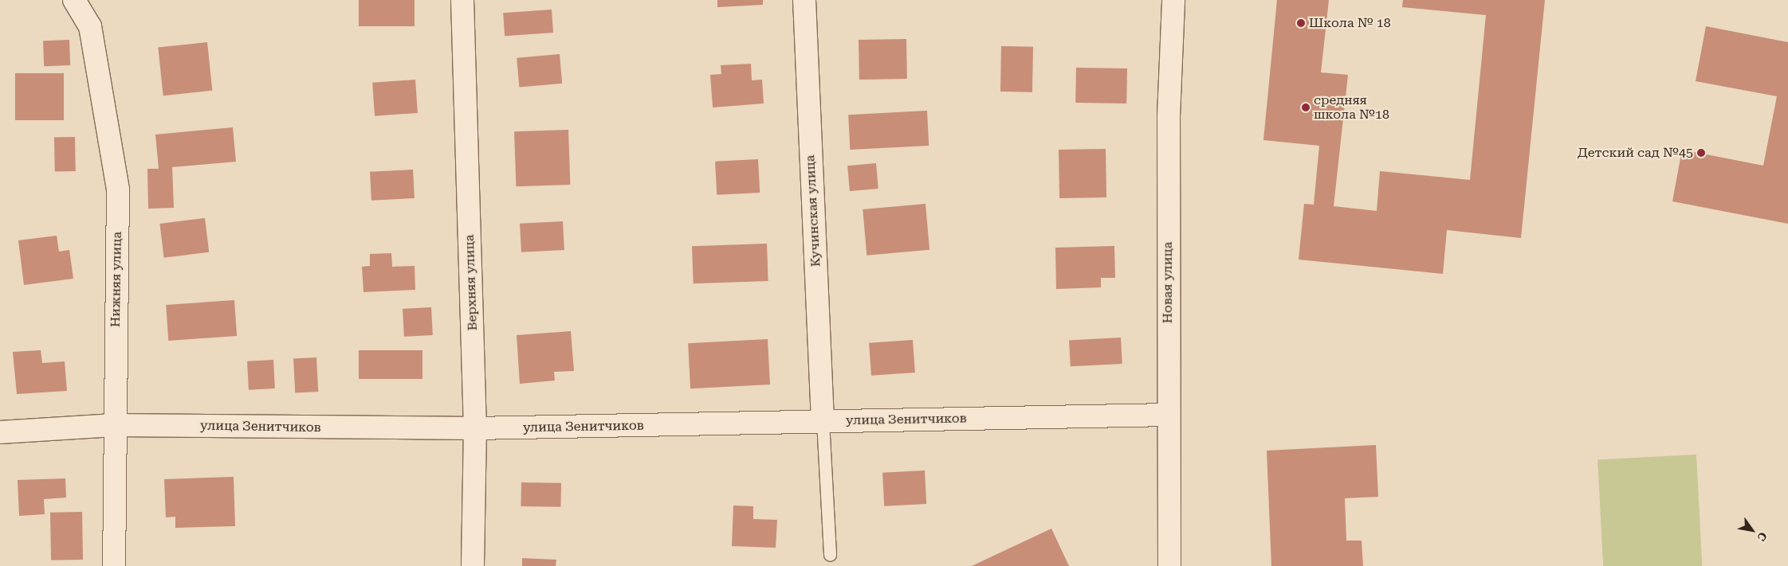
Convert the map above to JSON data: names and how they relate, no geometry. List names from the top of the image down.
{
  "streets": {
    "street": [
      "Кучинская улица",
      "Нижняя улица",
      "Верхняя улица",
      "Новая улица",
      "улица Зенитчиков"
    ]
  },
  "crossings": [
    ["Кучинская улица", "улица Зенитчиков"],
    ["Нижняя улица", "улица Зенитчиков"],
    ["Верхняя улица", "улица Зенитчиков"],
    ["Новая улица", "улица Зенитчиков"]
  ],
  "places": ["Школа № 18", "средняя школа №18", "Детский сад №45"],
  "north": "bottom right"
}
